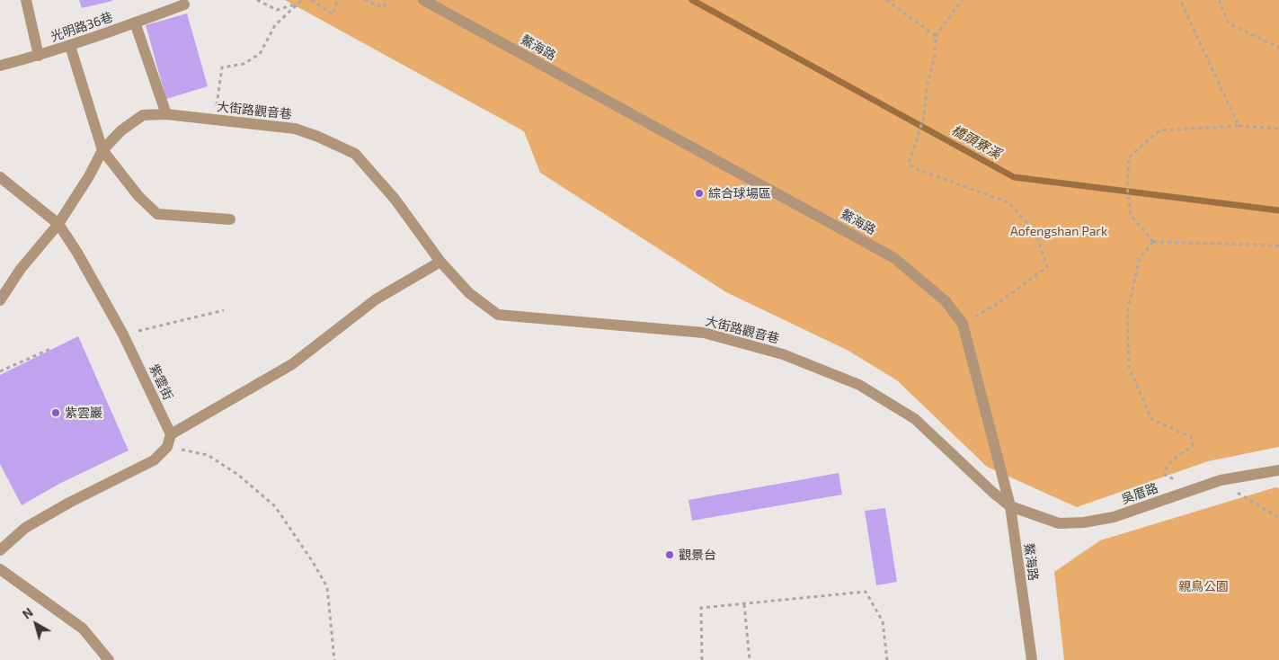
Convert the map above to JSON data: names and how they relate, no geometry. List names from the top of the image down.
{
  "streets": {
    "street": [
      "光明路36巷",
      "鰲海路",
      "大街路觀音巷",
      "紫雲街",
      "吳厝路"
    ]
  },
  "crossings": [
    ["鰲海路", "大街路觀音巷"],
    ["鰲海路", "吳厝路"],
    ["大街路觀音巷", "紫雲街"],
    ["大街路觀音巷", "吳厝路"]
  ],
  "water": ["橋頭寮溪"],
  "parks": ["Aofengshan Park", "親鳥公園"],
  "places": ["綜合球場區", "紫雲巖", "觀景台"],
  "north": "top left"
}
